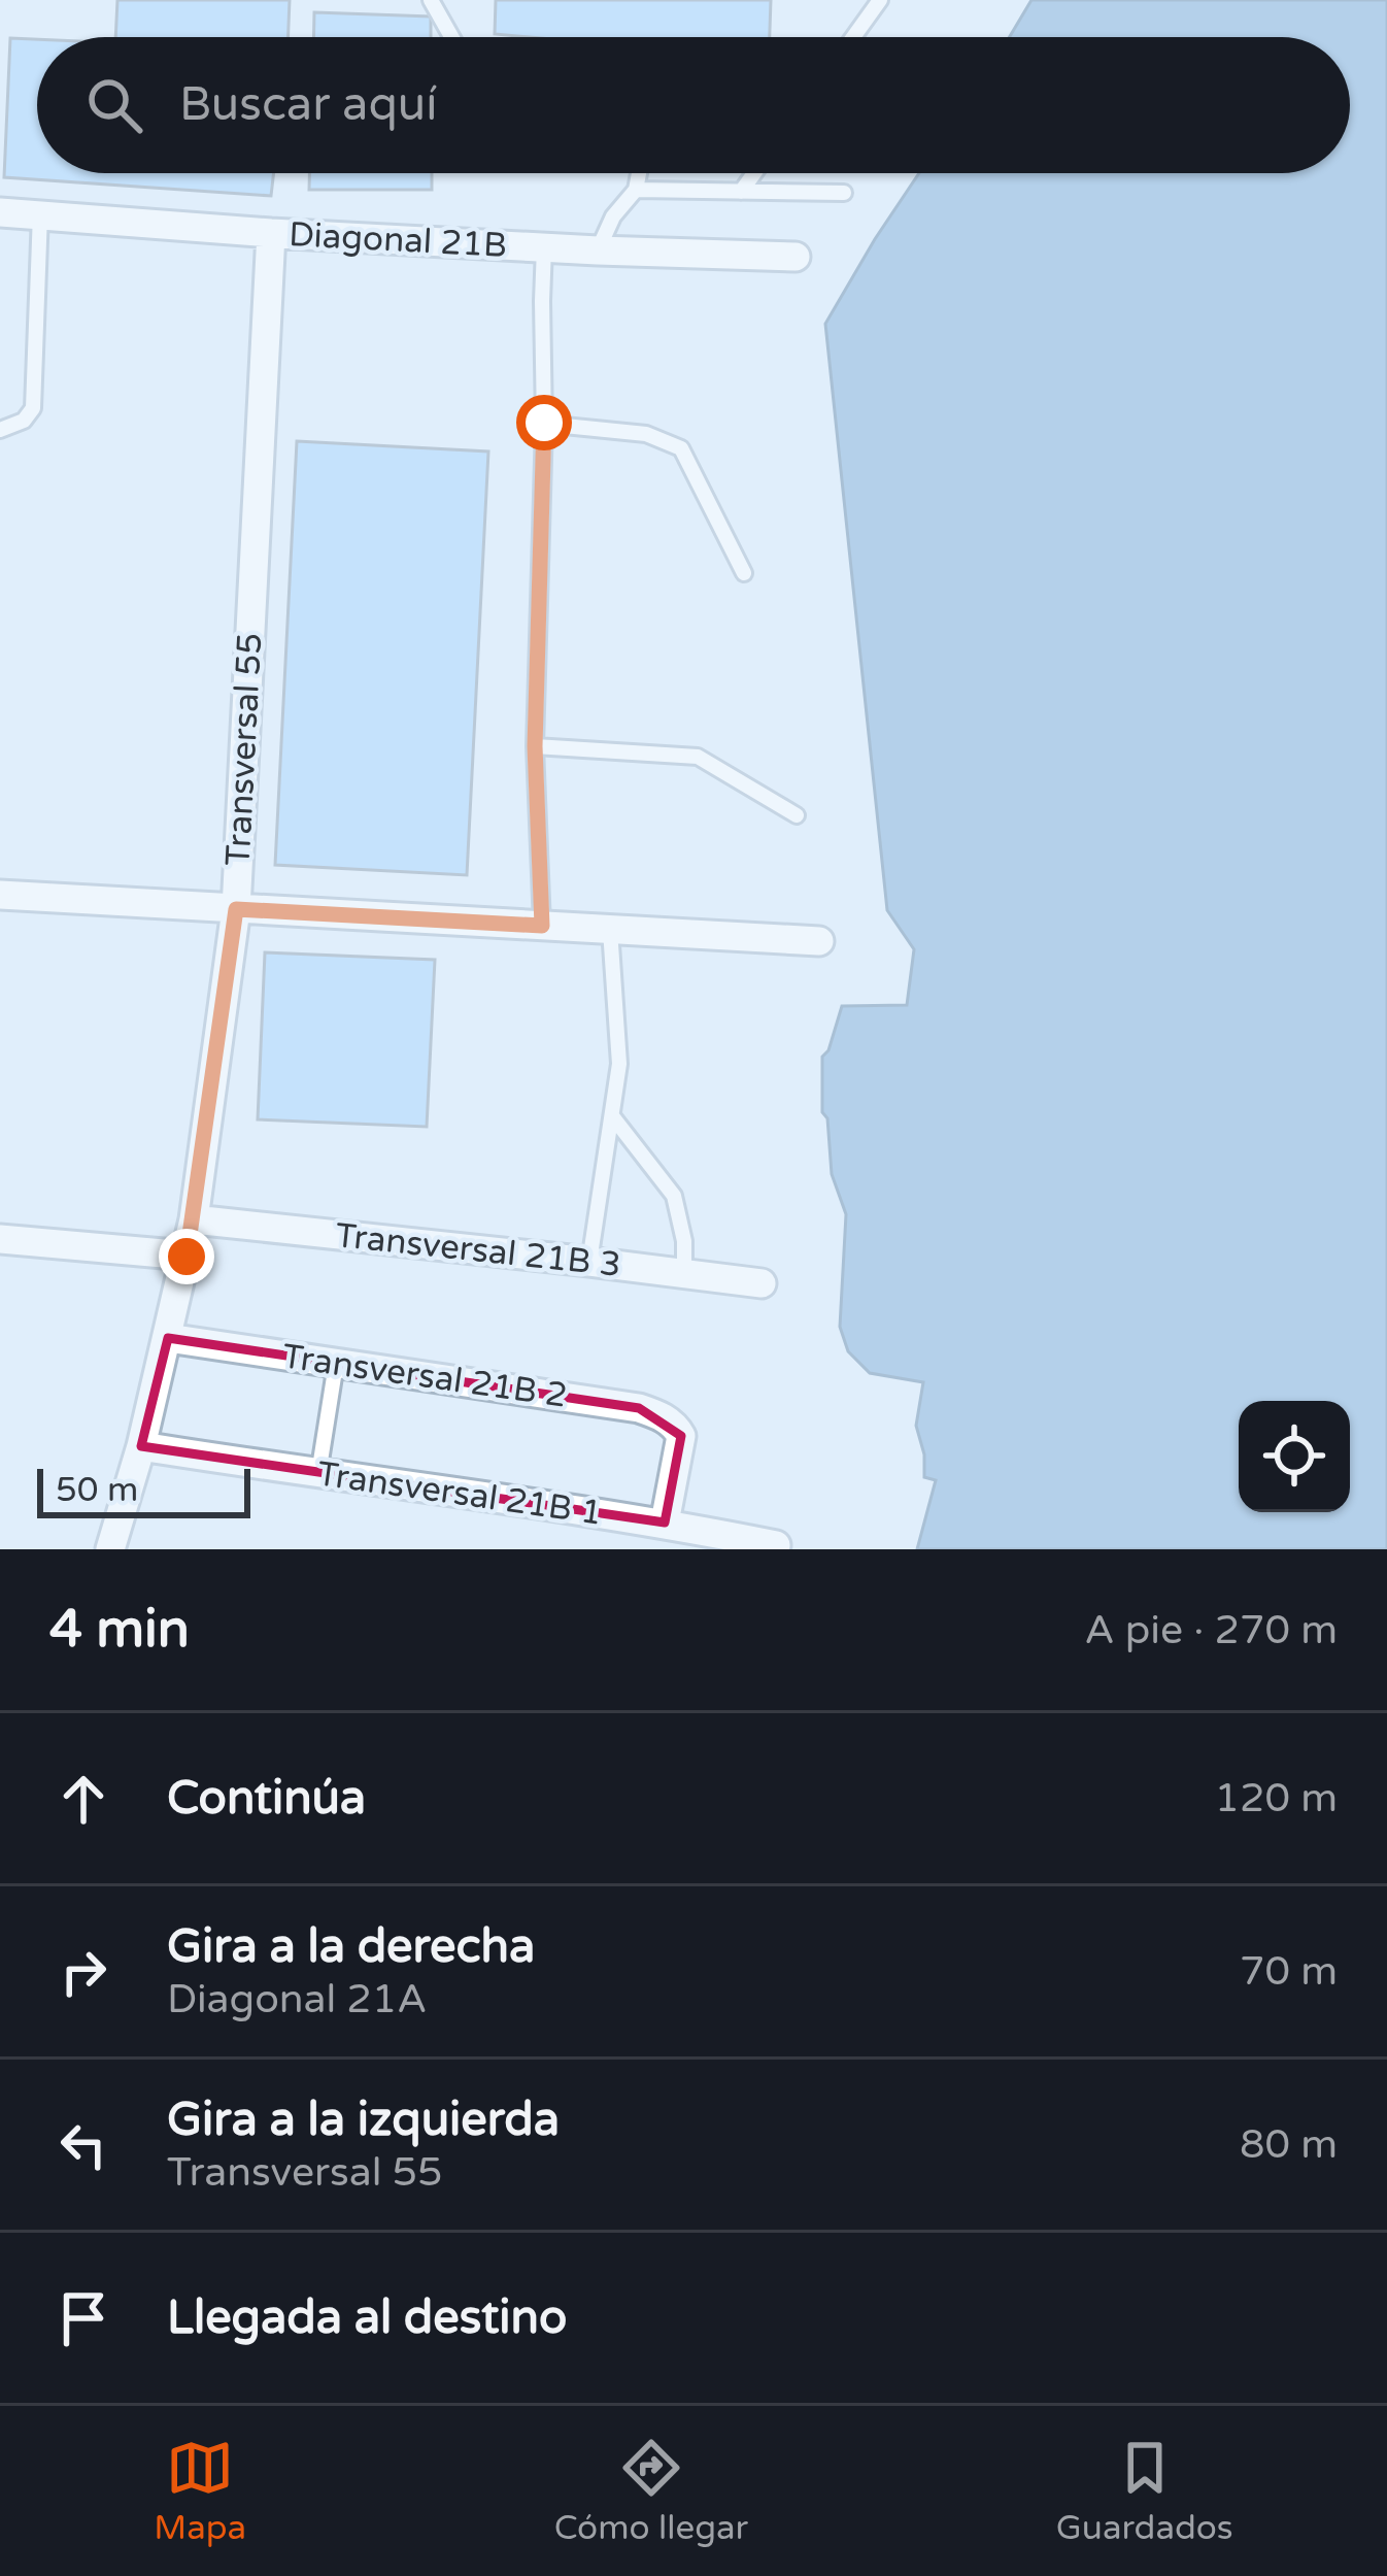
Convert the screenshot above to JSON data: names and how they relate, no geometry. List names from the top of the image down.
{
  "streets": {
    "street": [
      "Diagonal 21B",
      "Transversal 55",
      "Transversal 21B 3",
      "Transversal 21B 2",
      "Transversal 21B 1"
    ]
  },
  "crossings": [
    ["Diagonal 21B", "Transversal 55"],
    ["Transversal 55", "Transversal 21B 3"],
    ["Transversal 55", "Transversal 21B 2"],
    ["Transversal 55", "Transversal 21B 1"],
    ["Transversal 21B 2", "Transversal 21B 1"]
  ],
  "scale_bar": "50 m",
  "page": {
    "search": "Buscar aquí",
    "scale": "50 m",
    "heading": ["4 min", "A pie · 270 m"],
    "list": [
      ["Continúa", "120 m"],
      ["Gira a la derecha", "Diagonal 21A", "70 m"],
      ["Gira a la izquierda", "Transversal 55", "80 m"],
      "Llegada al destino"
    ],
    "nav": ["Mapa", "Cómo llegar", "Guardados"]
  }
}
